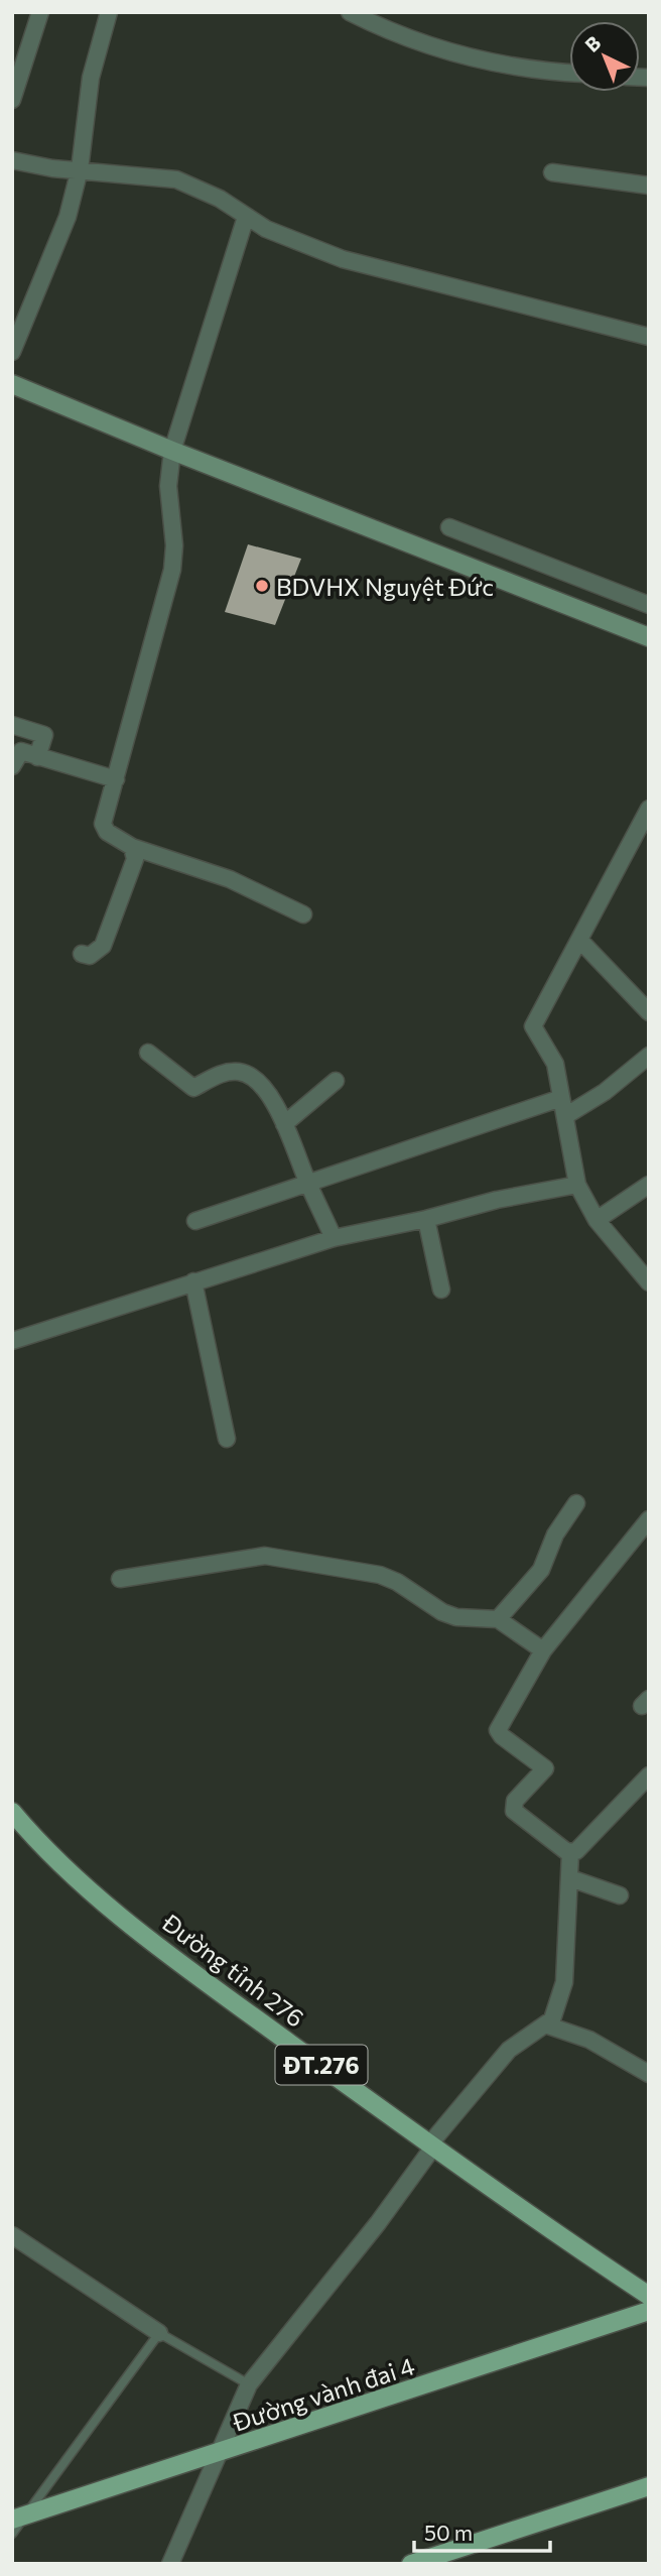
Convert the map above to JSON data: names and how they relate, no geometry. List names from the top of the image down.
{
  "streets": {
    "main road": ["Đường tỉnh 276", "ĐT.276", "Đường vành đai 4"]
  },
  "places": ["BDVHX Nguyệt Đức"],
  "scale_bar": "50 m",
  "north": "top left"
}
